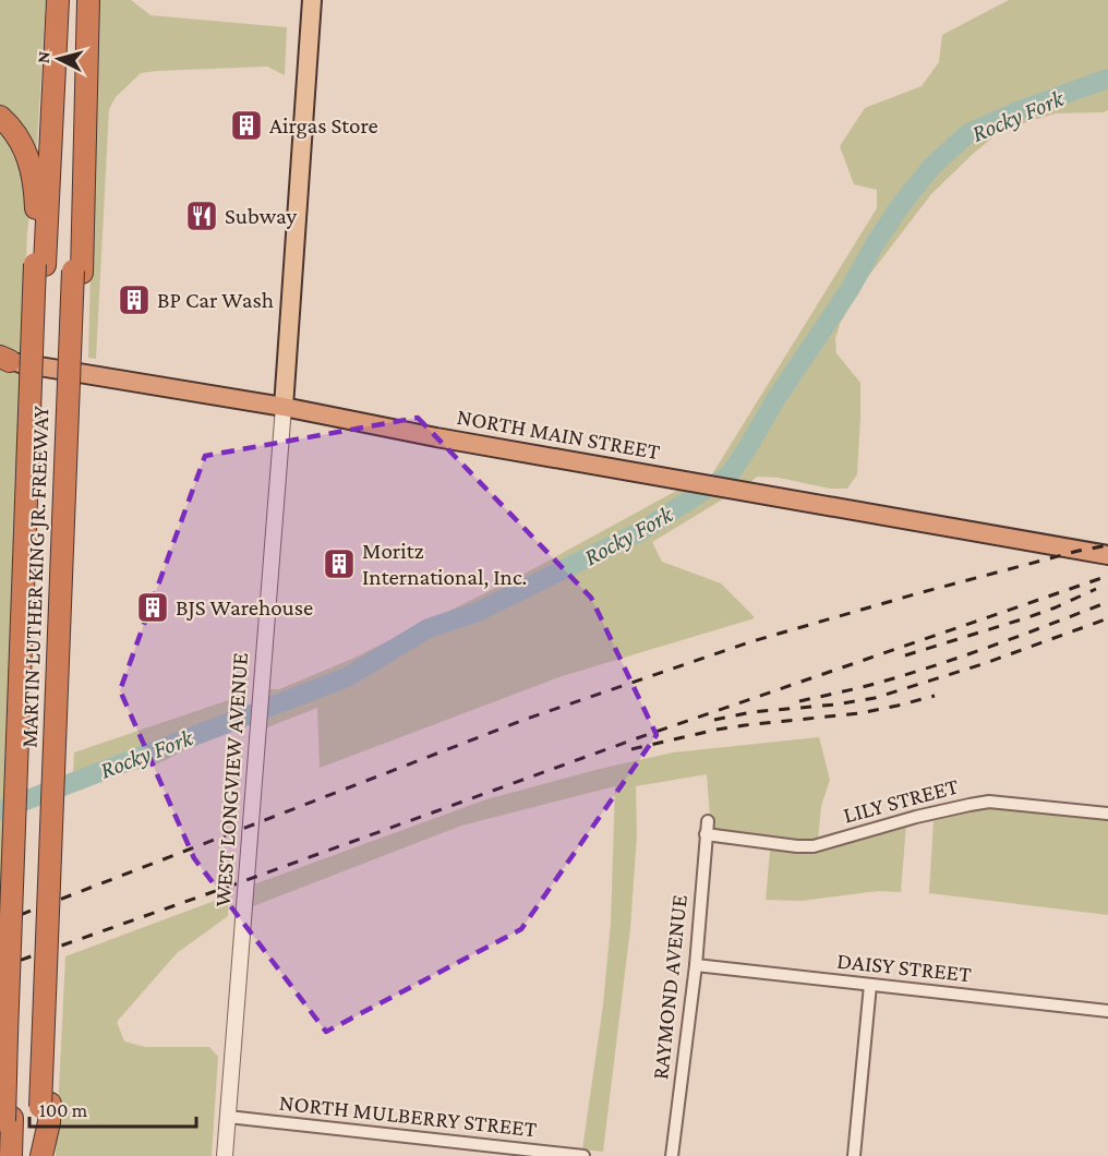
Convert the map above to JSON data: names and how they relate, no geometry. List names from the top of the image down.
{
  "streets": {
    "highway": ["NORTH MAIN STREET", "MARTIN LUTHER KING JR. FREEWAY"],
    "street": [
      "WEST LONGVIEW AVENUE",
      "LILY STREET",
      "DAISY STREET",
      "RAYMOND AVENUE",
      "NORTH MULBERRY STREET"
    ]
  },
  "crossings": [
    ["NORTH MAIN STREET", "WEST LONGVIEW AVENUE"],
    ["WEST LONGVIEW AVENUE", "NORTH MULBERRY STREET"],
    ["LILY STREET", "RAYMOND AVENUE"],
    ["DAISY STREET", "RAYMOND AVENUE"]
  ],
  "water": ["Rocky Fork"],
  "places": {
    "building": [
      "Airgas Store",
      "BP Car Wash",
      "Moritz International, Inc.",
      "BJS Warehouse"
    ],
    "restaurant": ["Subway"]
  },
  "scale_bar": "100 m",
  "north": "left"
}
